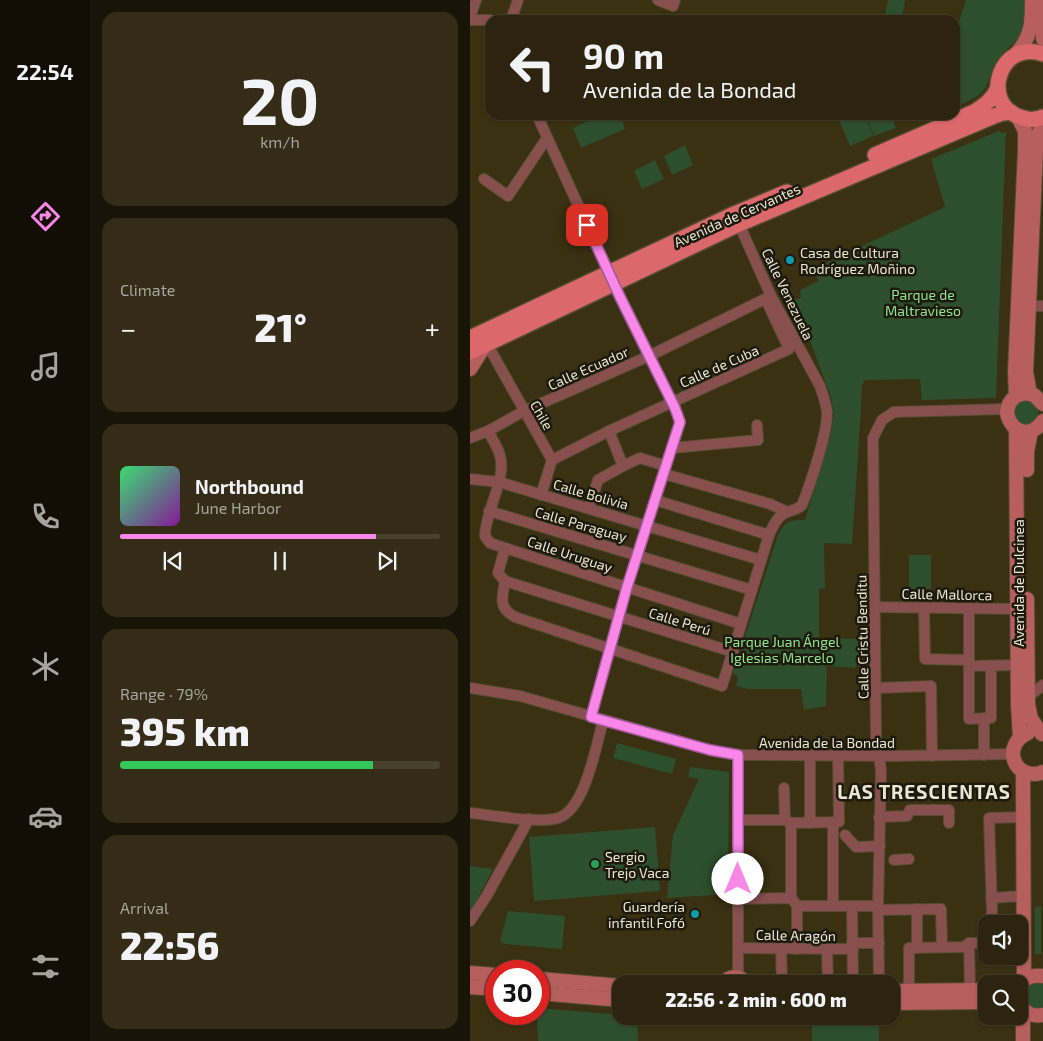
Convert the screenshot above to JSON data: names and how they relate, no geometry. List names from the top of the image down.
{
  "streets": {
    "main road": ["Avenida de Cervantes", "Avenida de Dulcinea"],
    "street": [
      "Calle Venezuela",
      "Calle de Cuba",
      "Calle Ecuador",
      "Chile",
      "Calle Bolivia",
      "Calle Paraguay",
      "Calle Uruguay",
      "Calle Mallorca",
      "Calle Perú",
      "Calle Cristu Benditu",
      "Avenida de la Bondad",
      "Calle Aragón"
    ]
  },
  "crossings": [
    ["Avenida de Cervantes", "Calle Venezuela"],
    ["Avenida de Cervantes", "Chile"],
    ["Calle Venezuela", "Calle de Cuba"],
    ["Calle Venezuela", "Calle Ecuador"],
    ["Calle Venezuela", "Calle Bolivia"],
    ["Calle Venezuela", "Calle Paraguay"],
    ["Calle Venezuela", "Calle Uruguay"],
    ["Calle Venezuela", "Calle Perú"],
    ["Calle de Cuba", "Calle Ecuador"],
    ["Calle de Cuba", "Chile"],
    ["Calle Ecuador", "Chile"],
    ["Calle Paraguay", "Calle Uruguay"],
    ["Avenida de Dulcinea", "Calle Mallorca"],
    ["Calle Mallorca", "Calle Cristu Benditu"],
    ["Calle Cristu Benditu", "Avenida de la Bondad"],
    ["Calle Cristu Benditu", "Calle Aragón"]
  ],
  "districts": ["LAS TRESCIENTAS"],
  "parks": ["Parque de Maltravieso", "Parque Juan Ángel Iglesias Marcelo"],
  "places": ["Casa de Cultura Rodríguez Moñino", "Sergio Trejo Vaca", "Guardería infantil Fofó"],
  "page": {
    "tabs": "22:54",
    "tile": [
      ["20", "km/h"],
      "Climate",
      ["Range · 79%", "395 km"],
      ["Arrival", "22:56"]
    ],
    "turn": ["90 m", "Avenida de la Bondad"],
    "heat": ["−", "21°", "+"],
    "song": ["Northbound", "June Harbor"],
    "limit": "30",
    "trip": "22:56 · 2 min · 600 m"
  }
}
